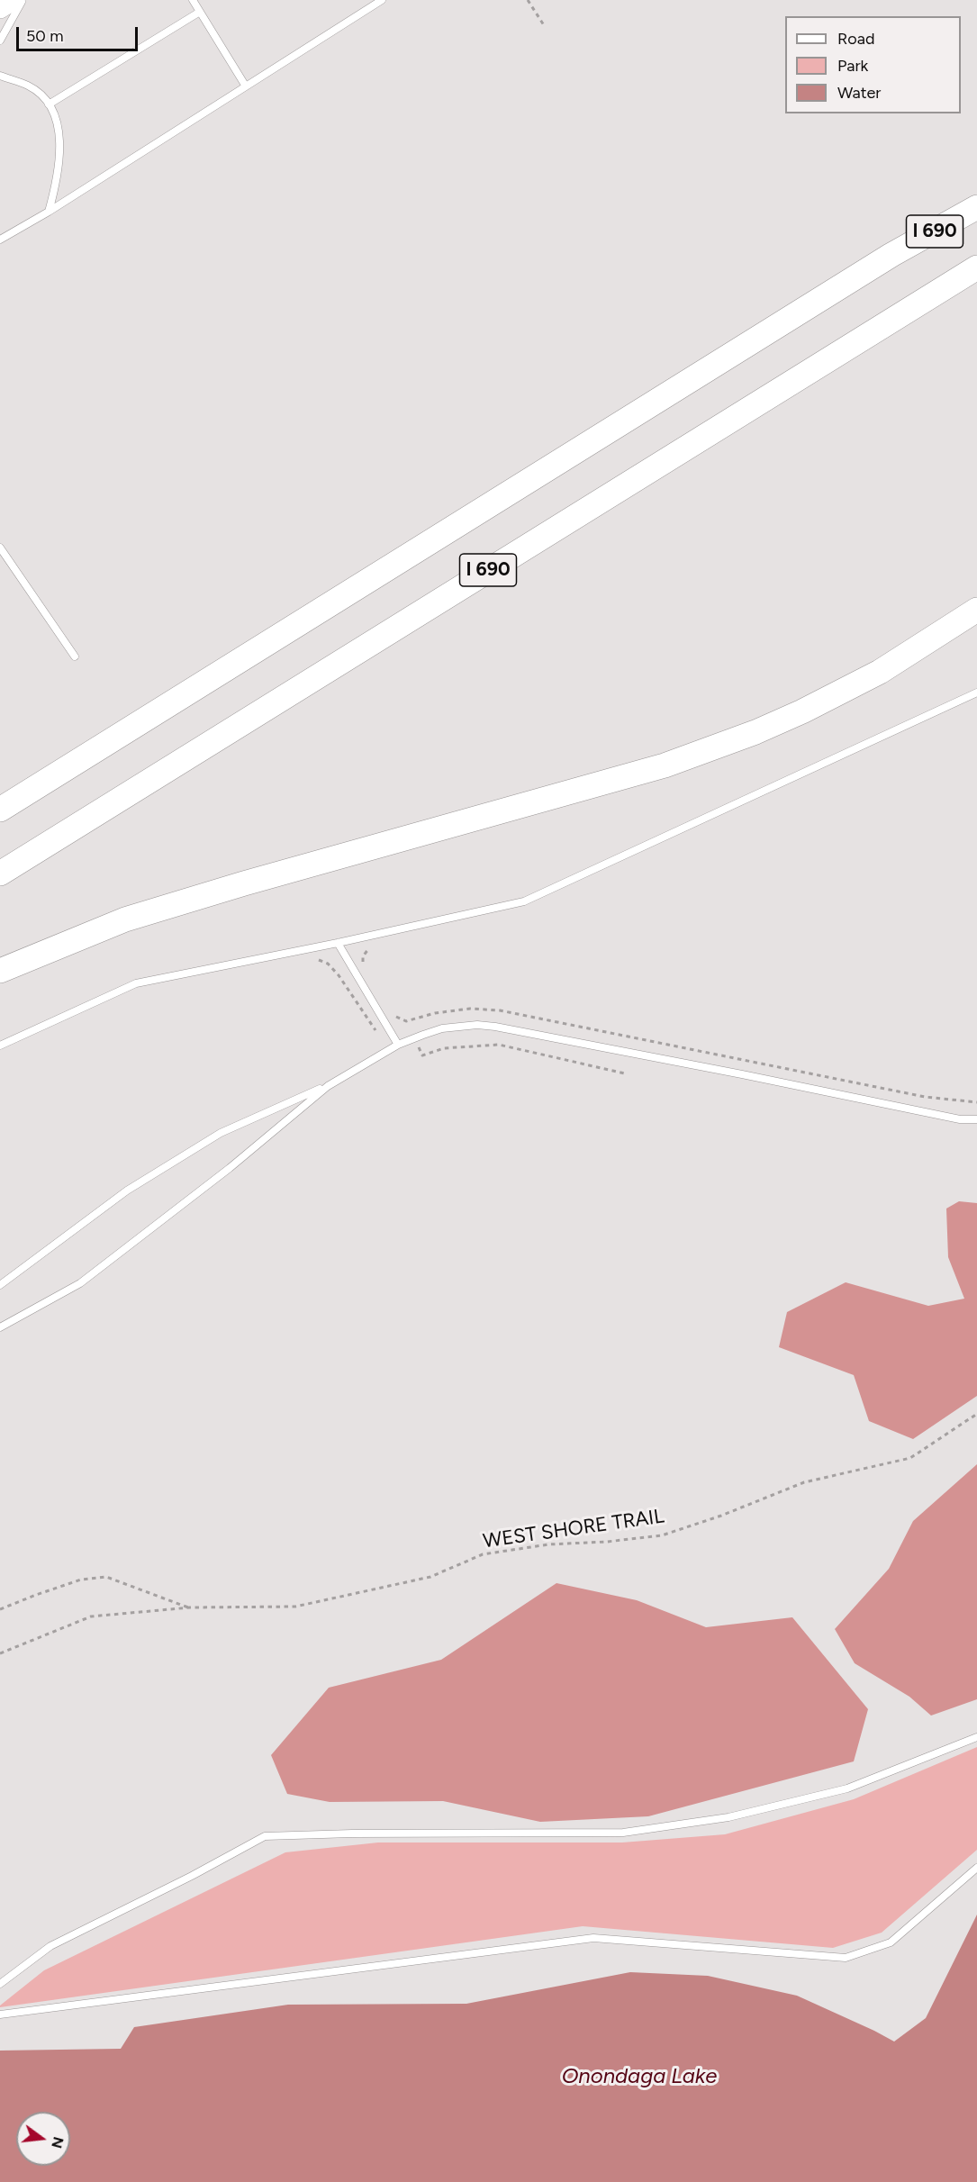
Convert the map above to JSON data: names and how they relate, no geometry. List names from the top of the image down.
{
  "streets": {
    "highway": ["I 690"],
    "path": ["WEST SHORE TRAIL"]
  },
  "water": ["Onondaga Lake"],
  "legend": ["Road", "Park", "Water"],
  "scale_bar": "50 m",
  "north": "right"
}
